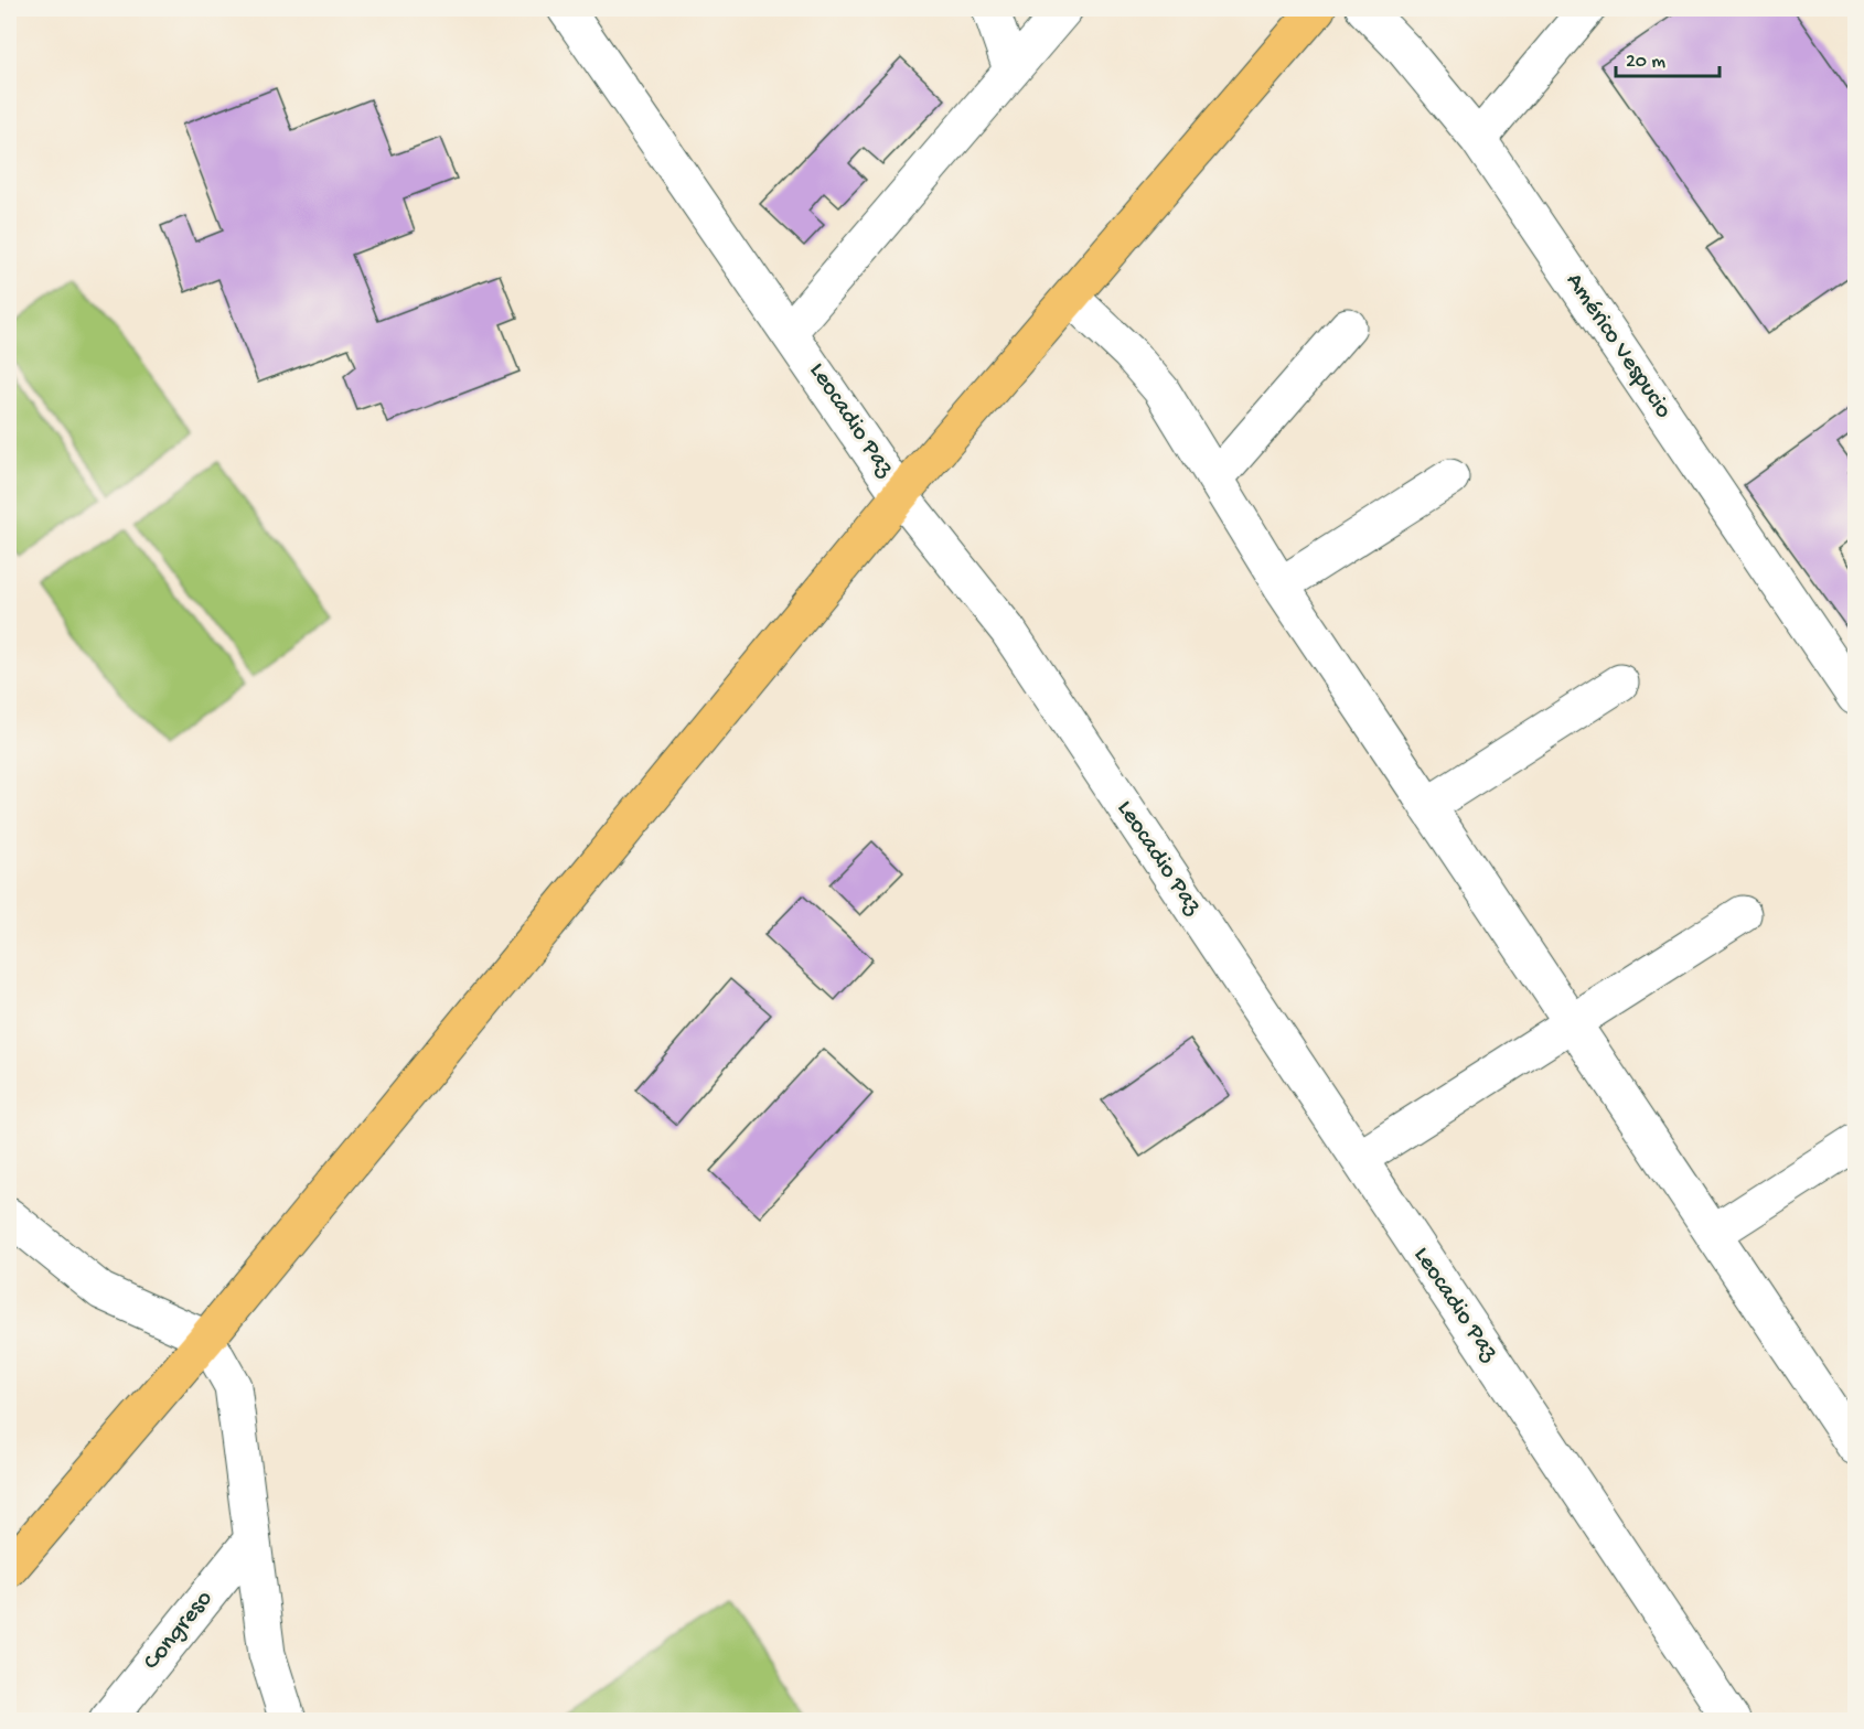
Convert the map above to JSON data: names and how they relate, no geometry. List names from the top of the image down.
{
  "streets": {
    "street": ["Américo Vespucio", "Leocadio Paz", "Congreso"]
  },
  "scale_bar": "20 m"
}
